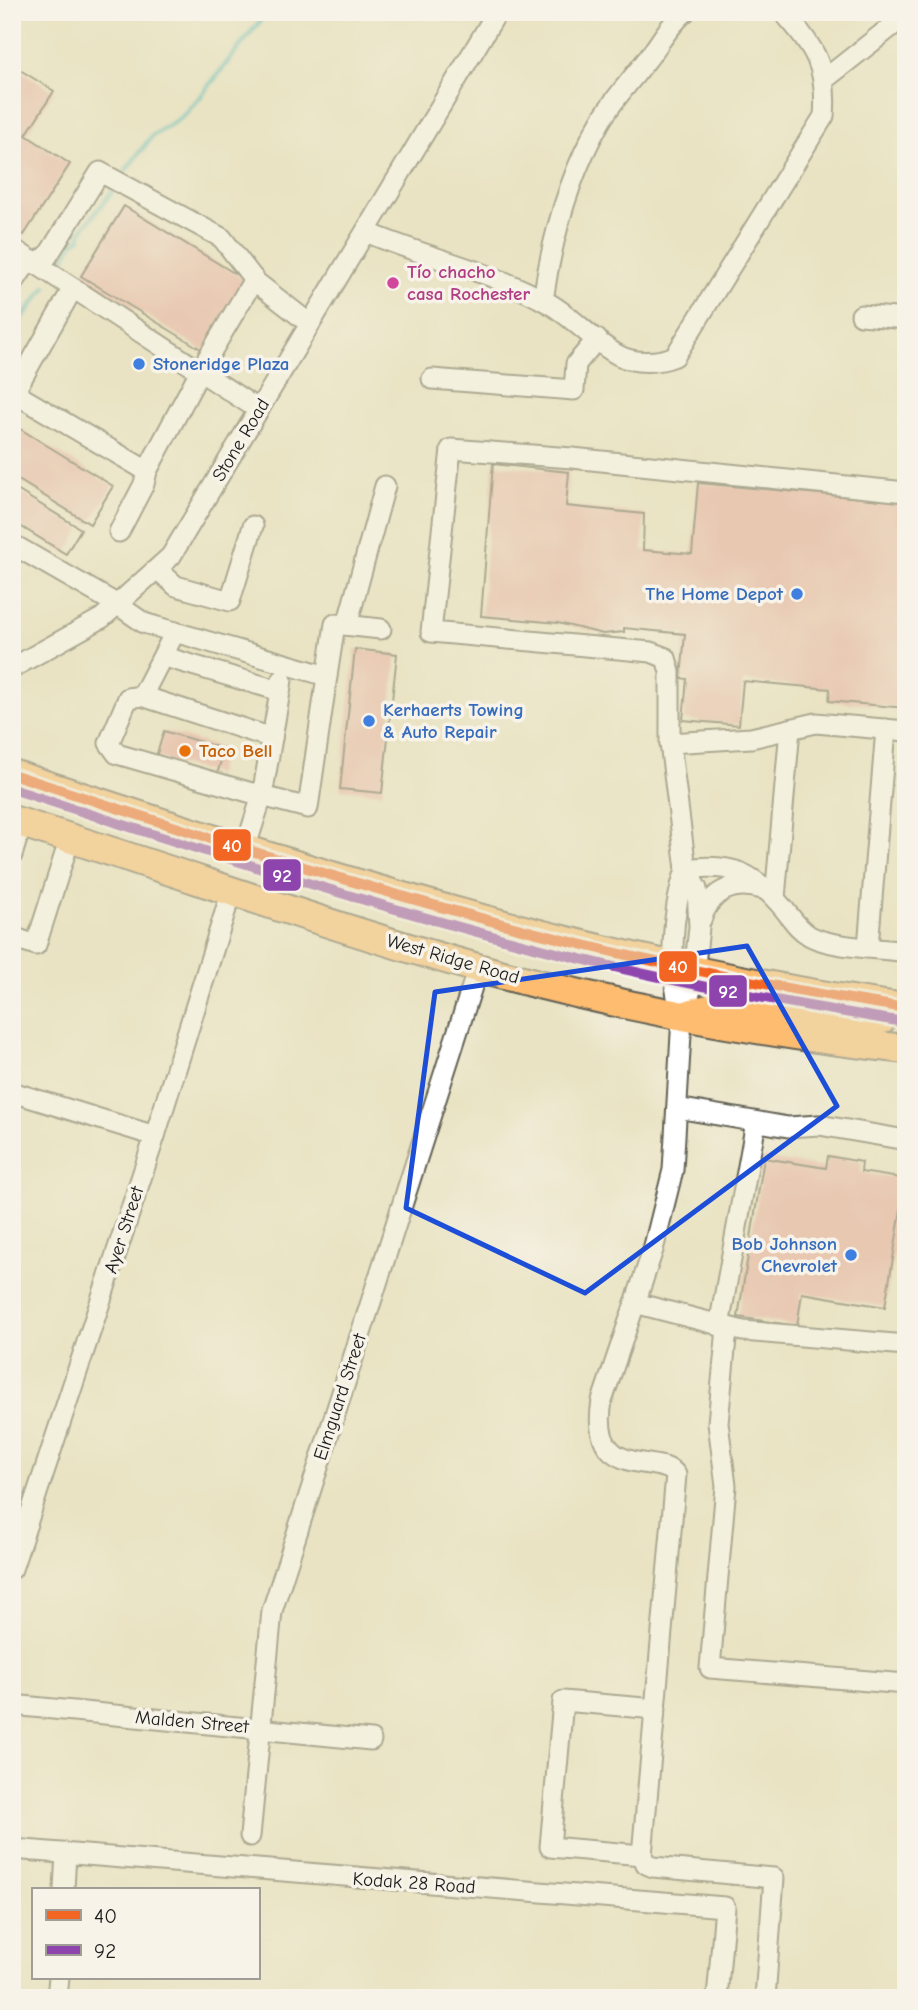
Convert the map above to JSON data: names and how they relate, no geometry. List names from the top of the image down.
{
  "streets": {
    "highway": ["West Ridge Road"],
    "street": [
      "Stone Road",
      "Ayer Street",
      "Elmguard Street",
      "Malden Street",
      "Kodak 28 Road"
    ]
  },
  "crossings": [
    ["West Ridge Road", "Ayer Street"],
    ["West Ridge Road", "Elmguard Street"],
    ["Elmguard Street", "Malden Street"]
  ],
  "places": [
    "Tío chacho casa Rochester",
    "Stoneridge Plaza",
    "The Home Depot",
    "Kerhaerts Towing & Auto Repair",
    "Taco Bell",
    "Bob Johnson Chevrolet"
  ],
  "lines": ["transit line 40", "transit line 92"],
  "legend": ["40", "92"]
}
